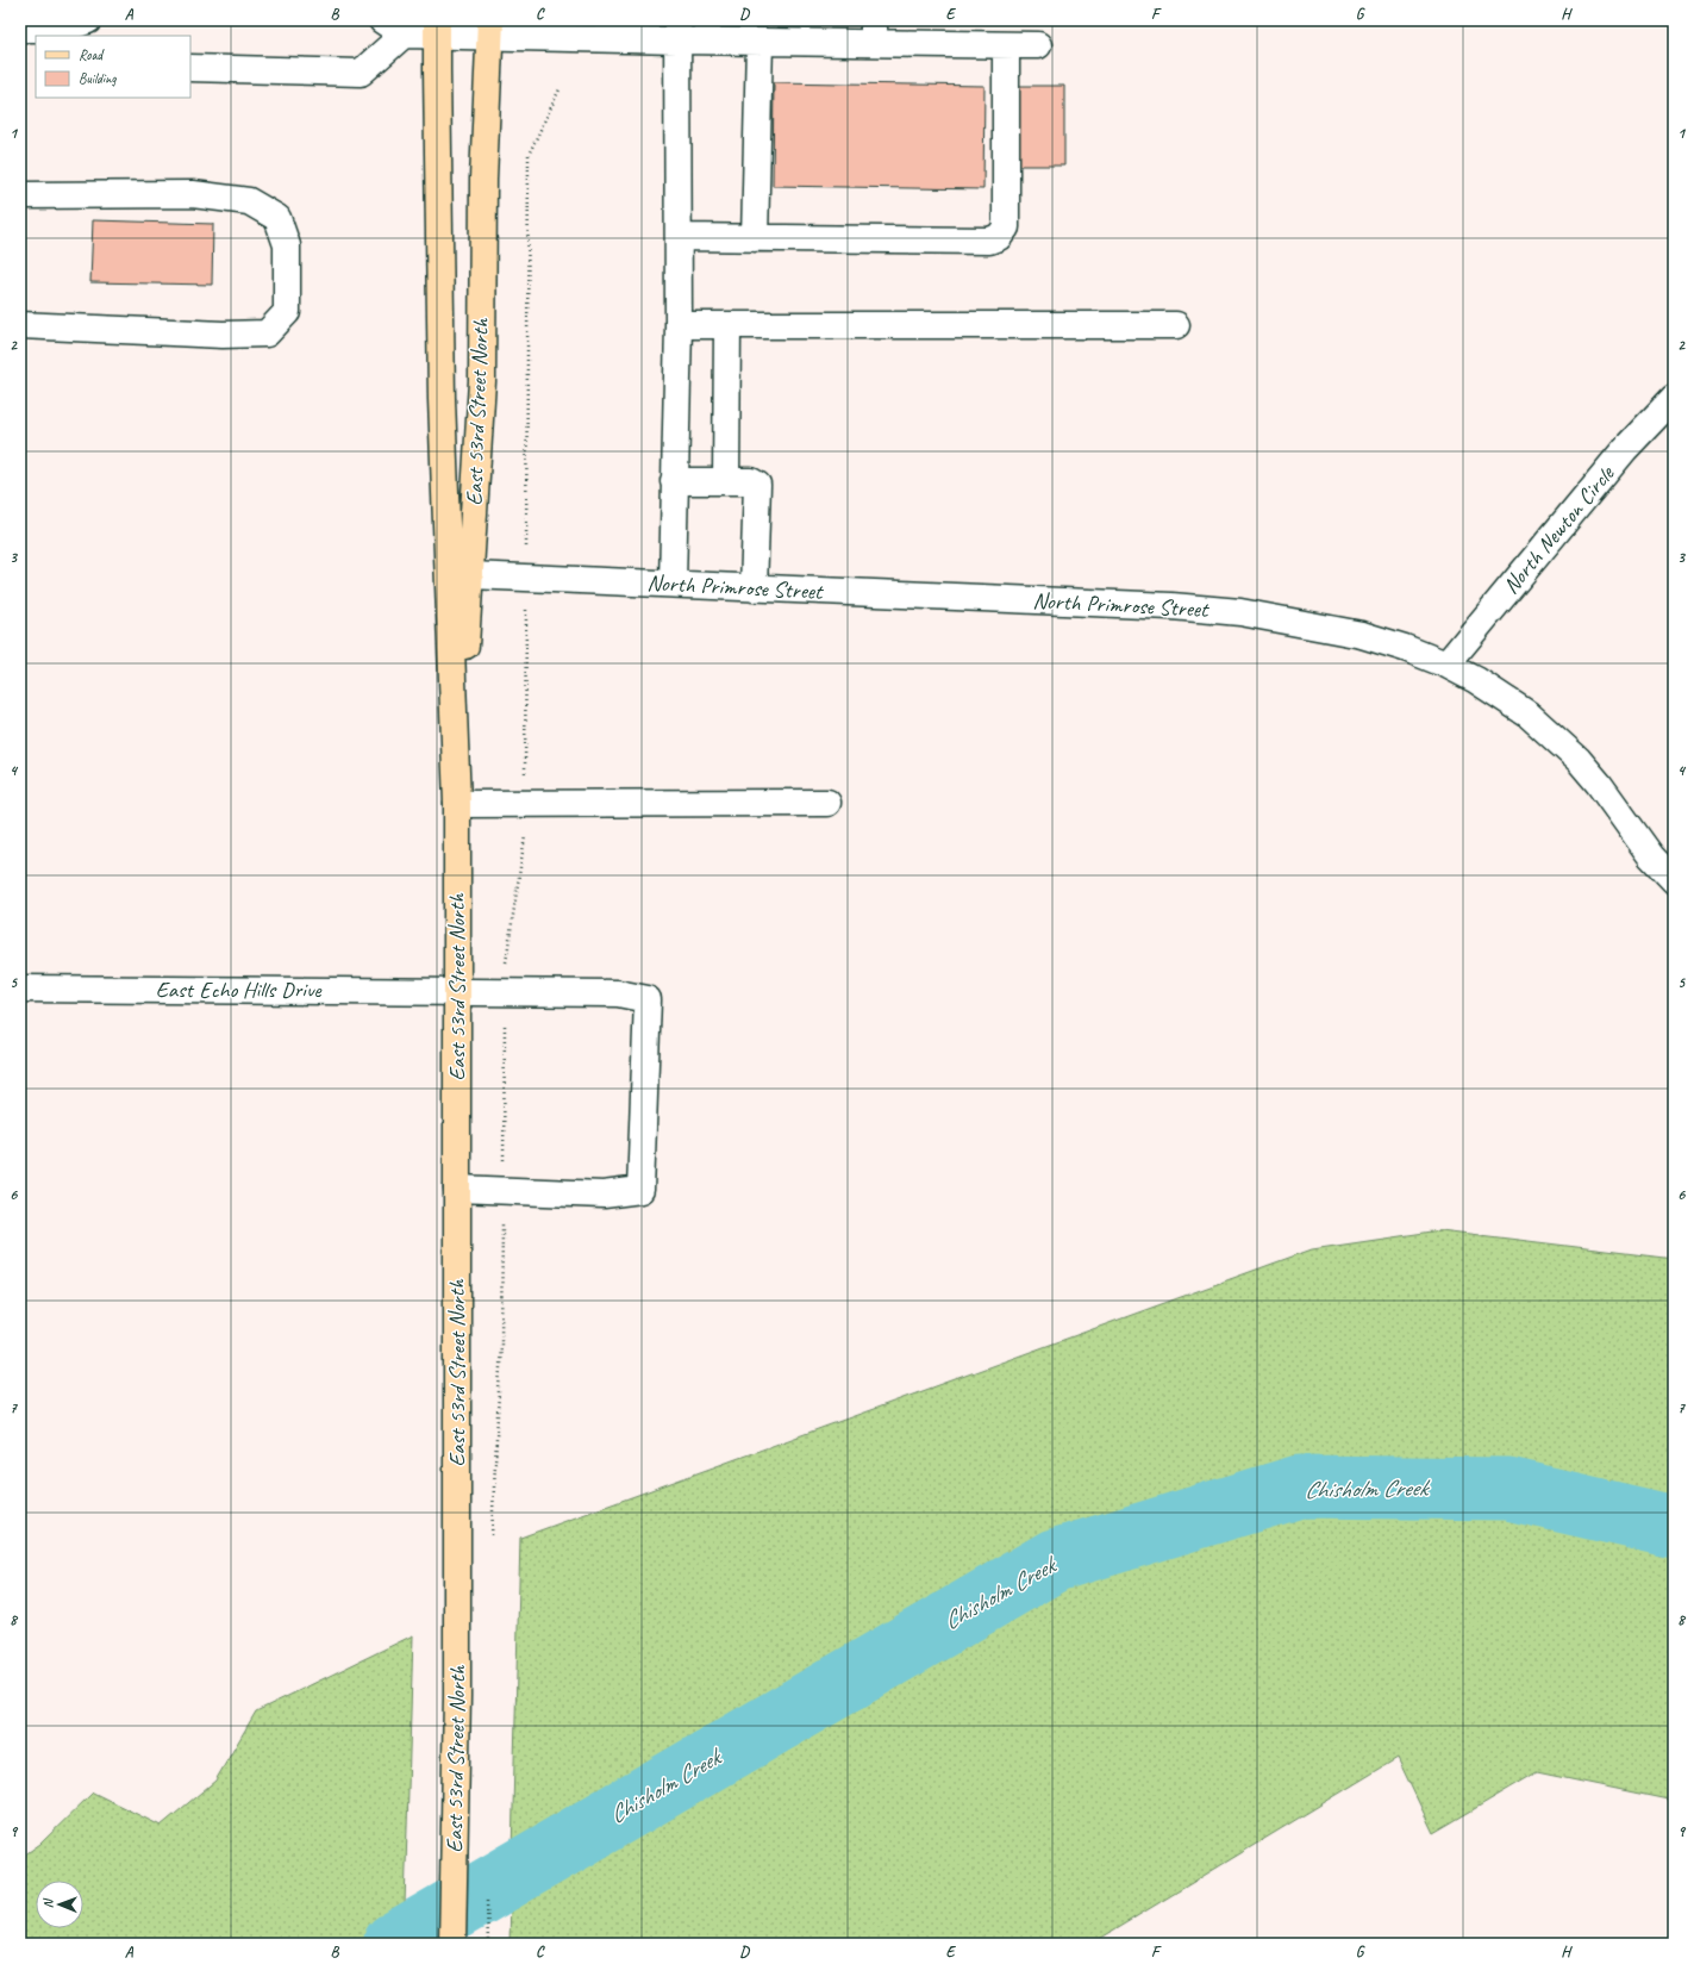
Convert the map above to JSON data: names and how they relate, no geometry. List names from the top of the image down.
{
  "streets": {
    "main road": ["East 53rd Street North"],
    "street": ["North Newton Circle", "North Primrose Street", "East Echo Hills Drive"]
  },
  "crossings": [
    ["East 53rd Street North", "North Primrose Street"],
    ["East 53rd Street North", "East Echo Hills Drive"],
    ["North Newton Circle", "North Primrose Street"]
  ],
  "water": ["Chisholm Creek"],
  "legend": ["Road", "Building"],
  "north": "left",
  "grid": {
    "columns": [
      "A",
      "B",
      "C",
      "D",
      "E",
      "F",
      "G",
      "H"
    ],
    "rows": [
      "1",
      "2",
      "3",
      "4",
      "5",
      "6",
      "7",
      "8",
      "9"
    ]
  }
}
